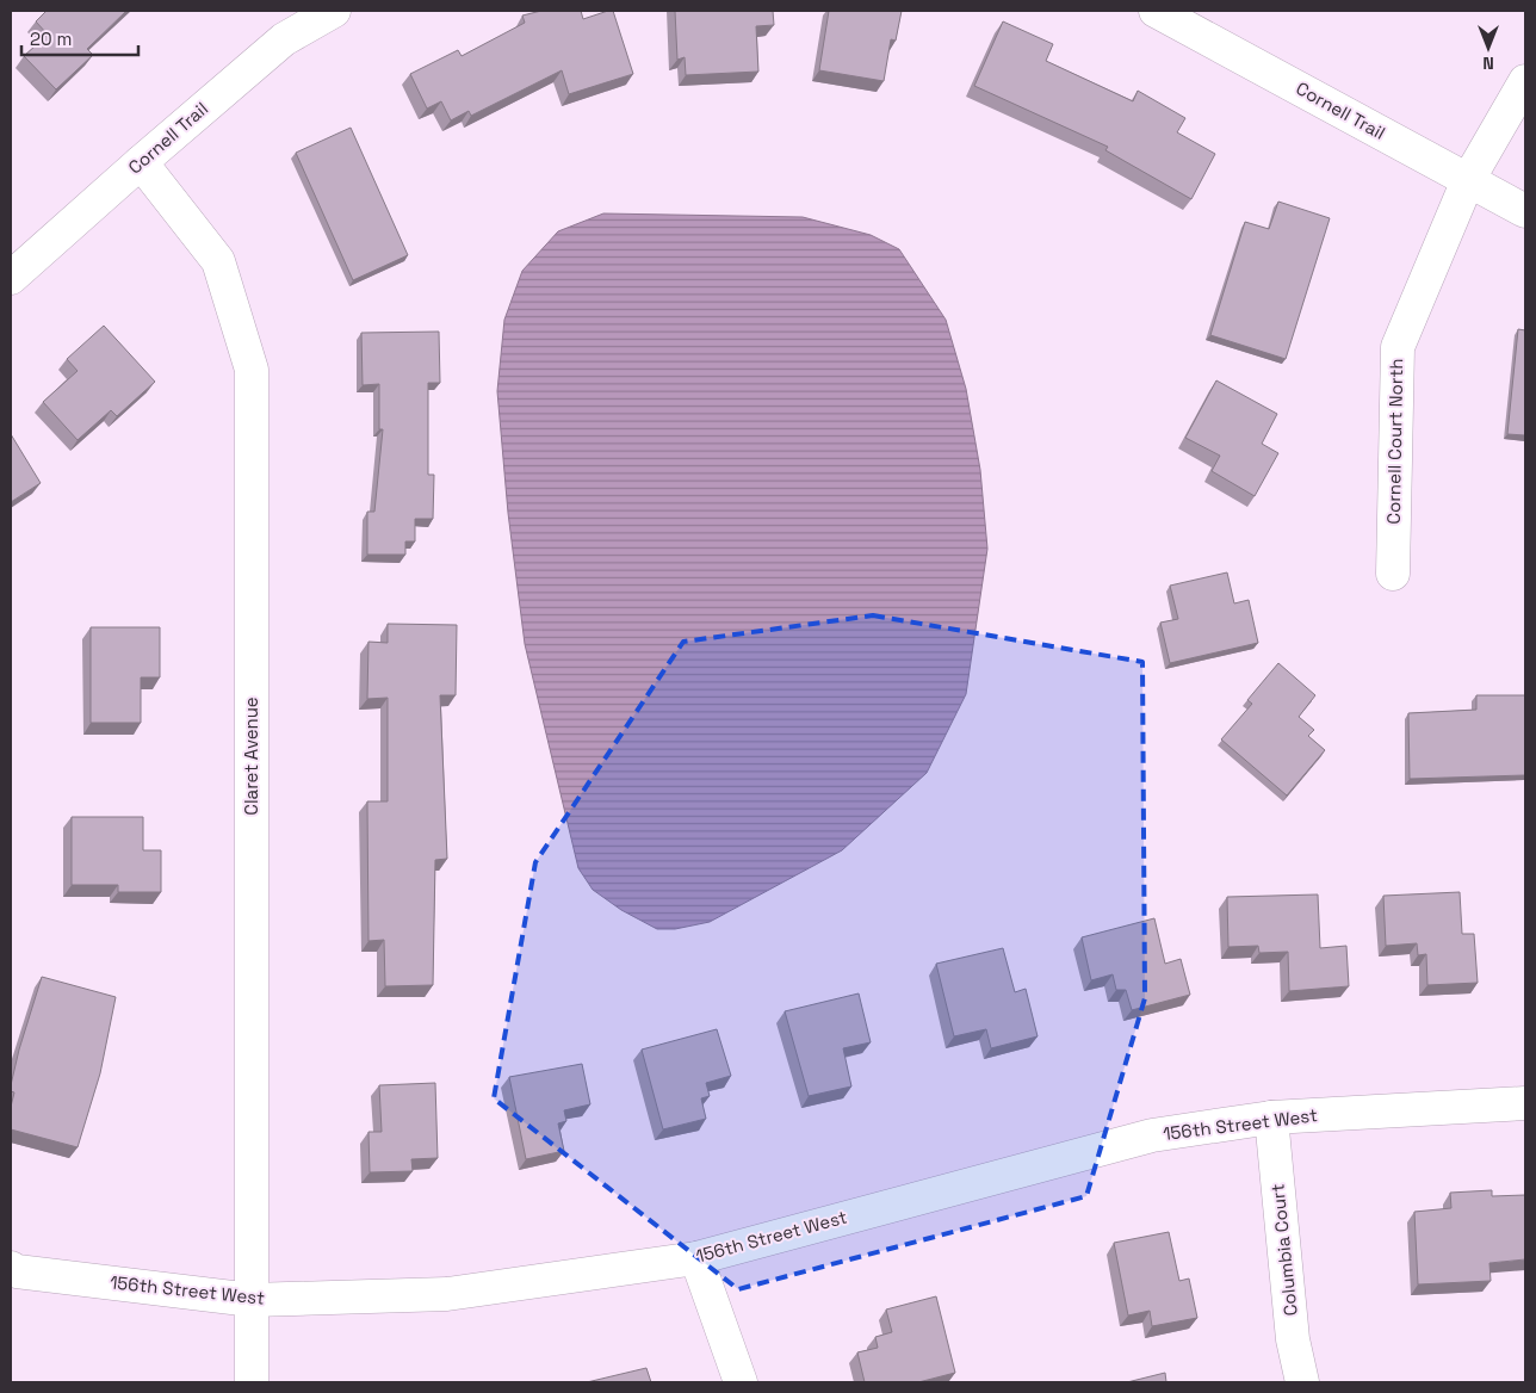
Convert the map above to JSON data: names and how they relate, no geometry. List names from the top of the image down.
{
  "streets": {
    "street": [
      "Cornell Trail",
      "Cornell Court North",
      "Claret Avenue",
      "156th Street West",
      "Columbia Court"
    ]
  },
  "crossings": [
    ["Cornell Trail", "Cornell Court North"],
    ["Cornell Trail", "Claret Avenue"],
    ["Claret Avenue", "156th Street West"],
    ["156th Street West", "Columbia Court"]
  ],
  "scale_bar": "20 m",
  "north": "bottom"
}
